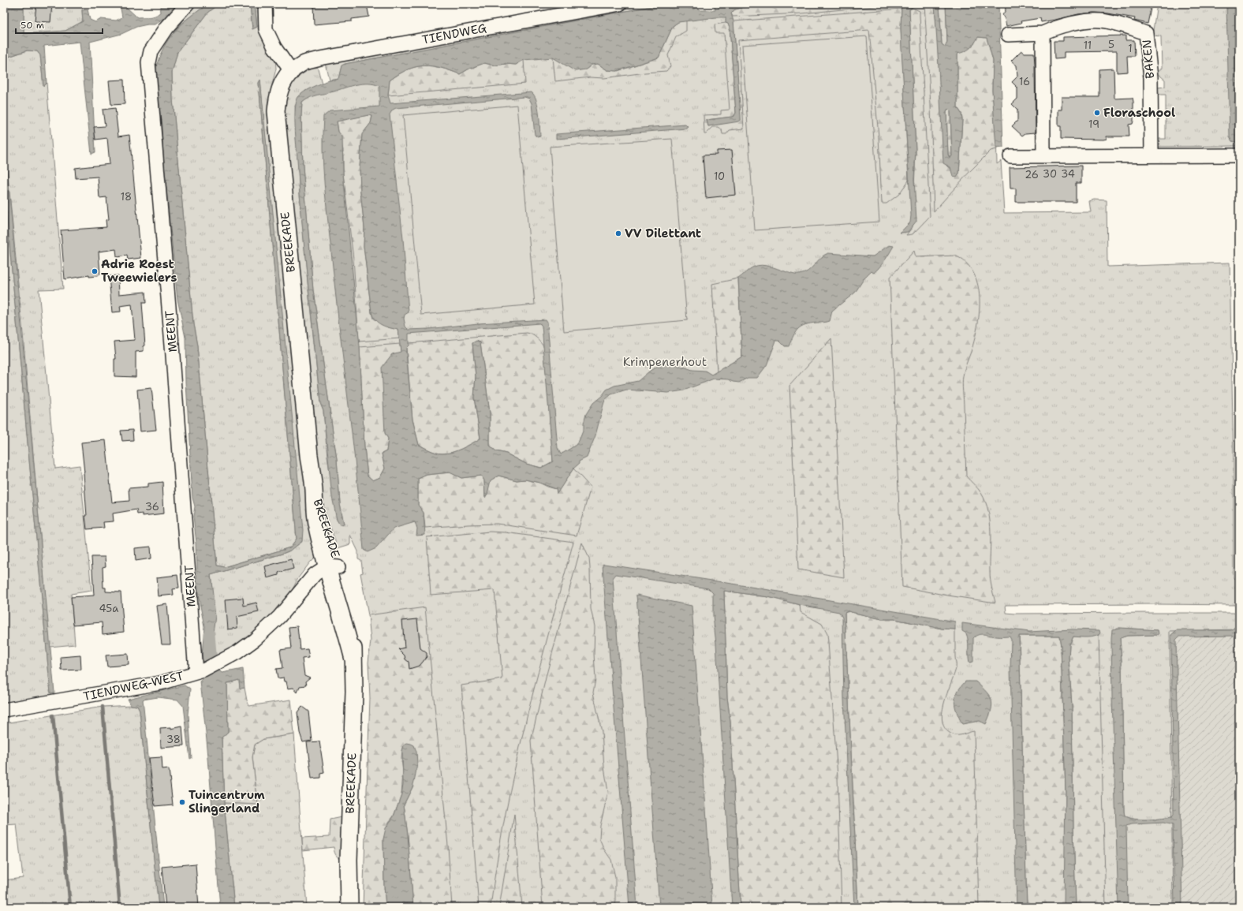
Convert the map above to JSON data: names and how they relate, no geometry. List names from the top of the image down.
{
  "streets": {
    "main road": ["BREEKADE"],
    "street": [
      "TIENDWEG",
      "BAKEN",
      "MEENT",
      "TIENDWEG-WEST"
    ]
  },
  "crossings": [
    ["TIENDWEG", "BREEKADE"],
    ["BREEKADE", "TIENDWEG-WEST"],
    ["MEENT", "TIENDWEG-WEST"]
  ],
  "parks": ["Krimpenerhout"],
  "places": [
    "Floraschool",
    "VV Dilettant",
    "Adrie Roest Tweewielers",
    "Tuincentrum Slingerland"
  ],
  "house_numbers": [
    "5",
    "11",
    "1",
    "16",
    "19",
    "30",
    "34",
    "26",
    "10",
    "18",
    "36",
    "45a",
    "38"
  ],
  "scale_bar": "50 m"
}
